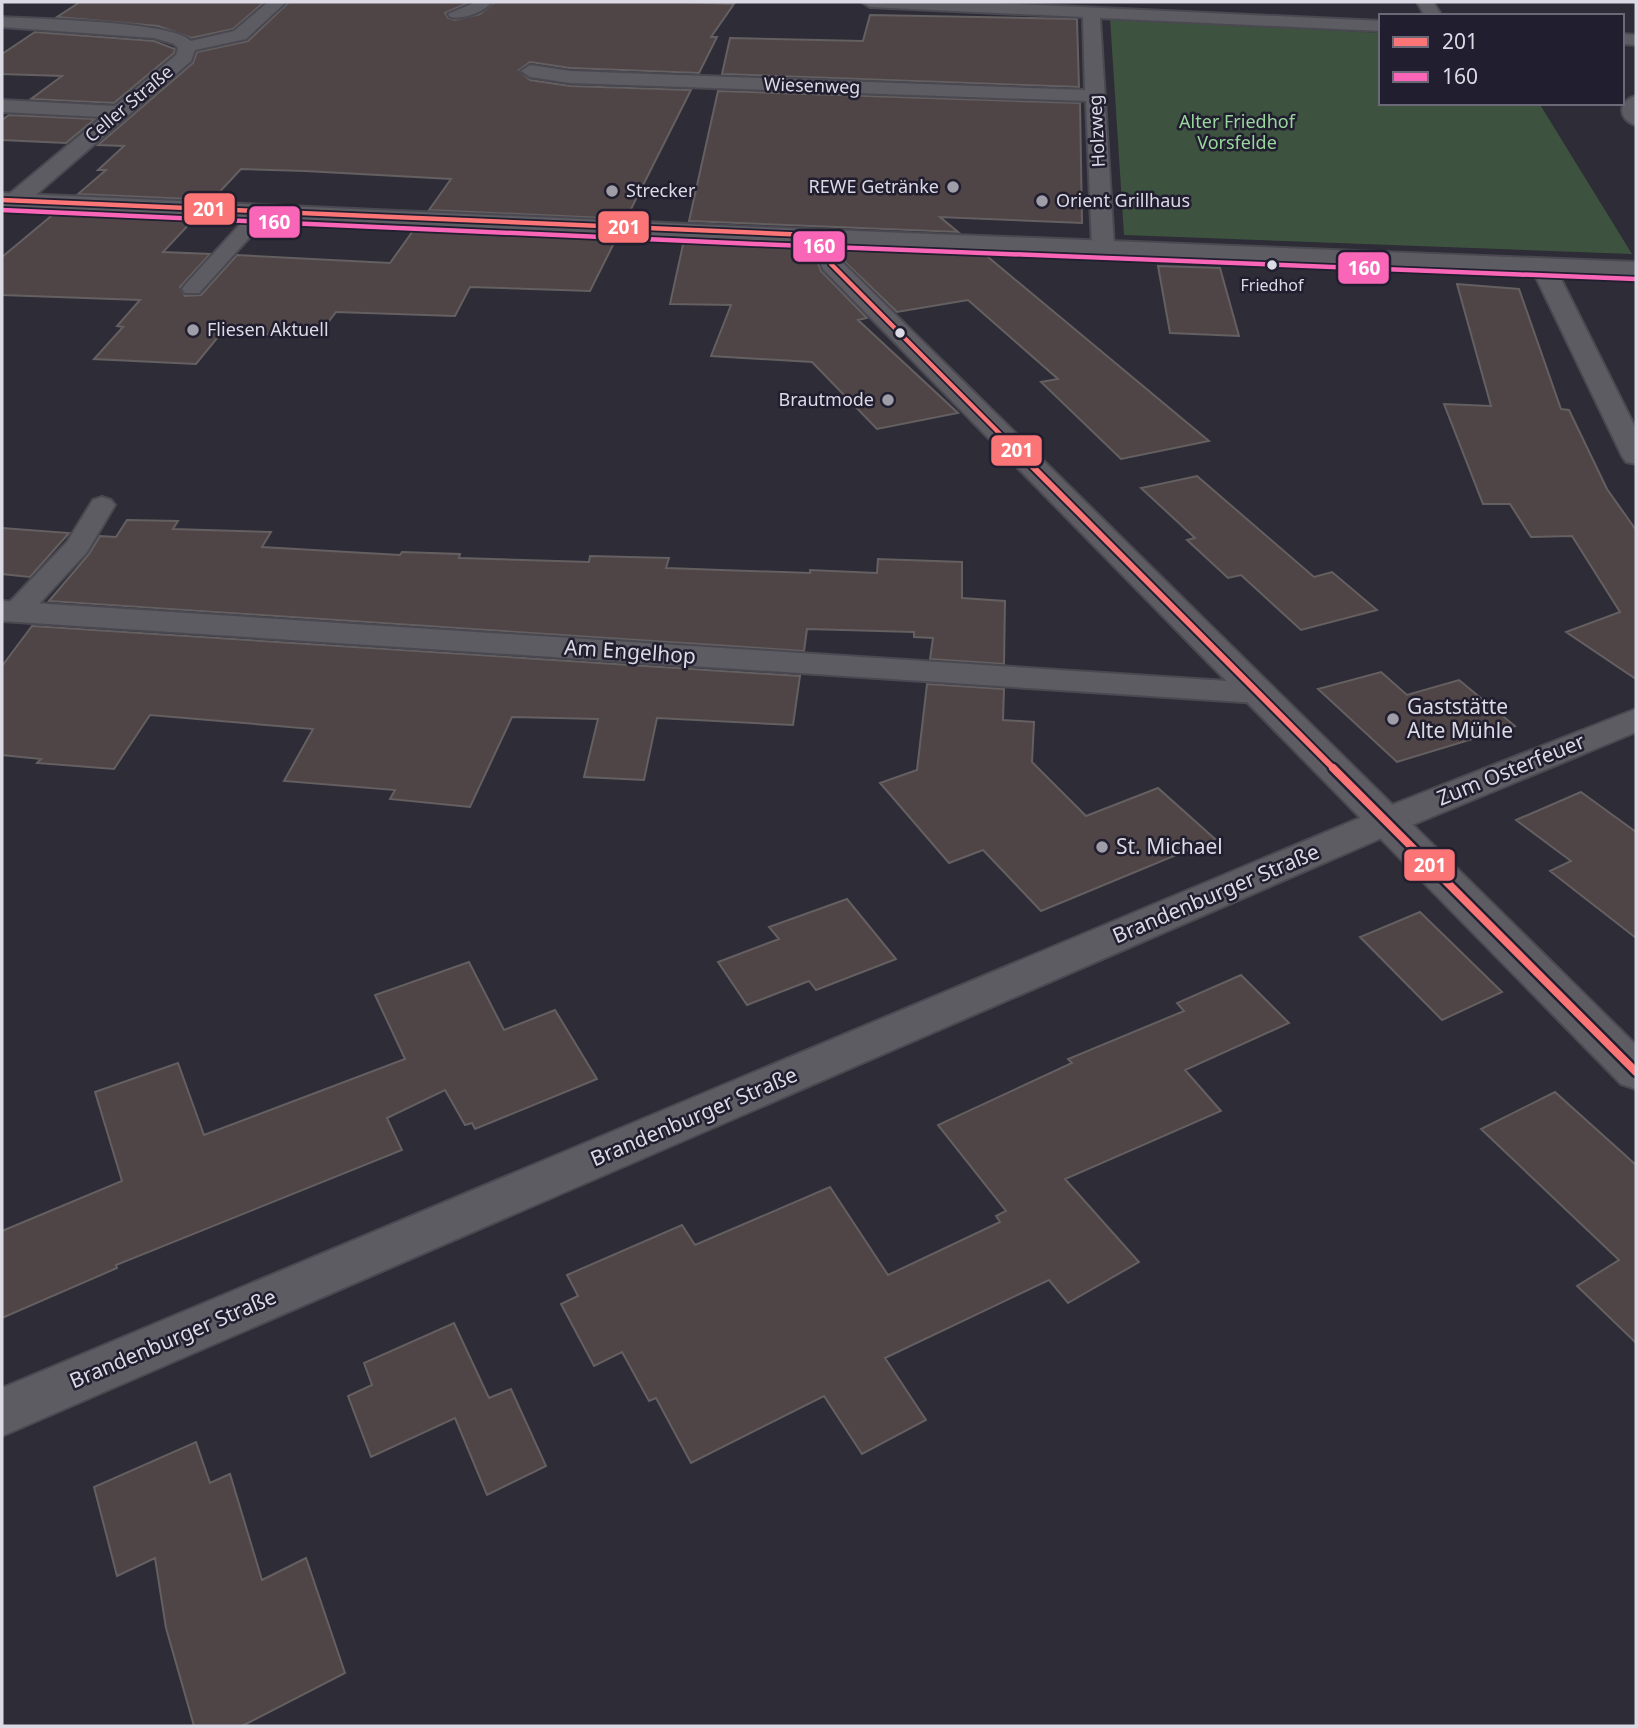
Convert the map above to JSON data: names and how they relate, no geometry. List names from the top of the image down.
{
  "streets": {
    "street": [
      "Wiesenweg",
      "Celler Straße",
      "Holzweg",
      "Am Engelhop",
      "Zum Osterfeuer",
      "Brandenburger Straße"
    ]
  },
  "crossings": [
    ["Wiesenweg", "Holzweg"],
    ["Zum Osterfeuer", "Brandenburger Straße"]
  ],
  "parks": ["Alter Friedhof Vorsfelde"],
  "places": [
    "REWE Getränke",
    "Strecker",
    "Orient Grillhaus",
    "Friedhof",
    "Fliesen Aktuell",
    "Brautmode",
    "Gaststätte Alte Mühle",
    "St. Michael"
  ],
  "lines": ["transit line 201", "transit line 160"],
  "legend": ["201", "160"]
}
